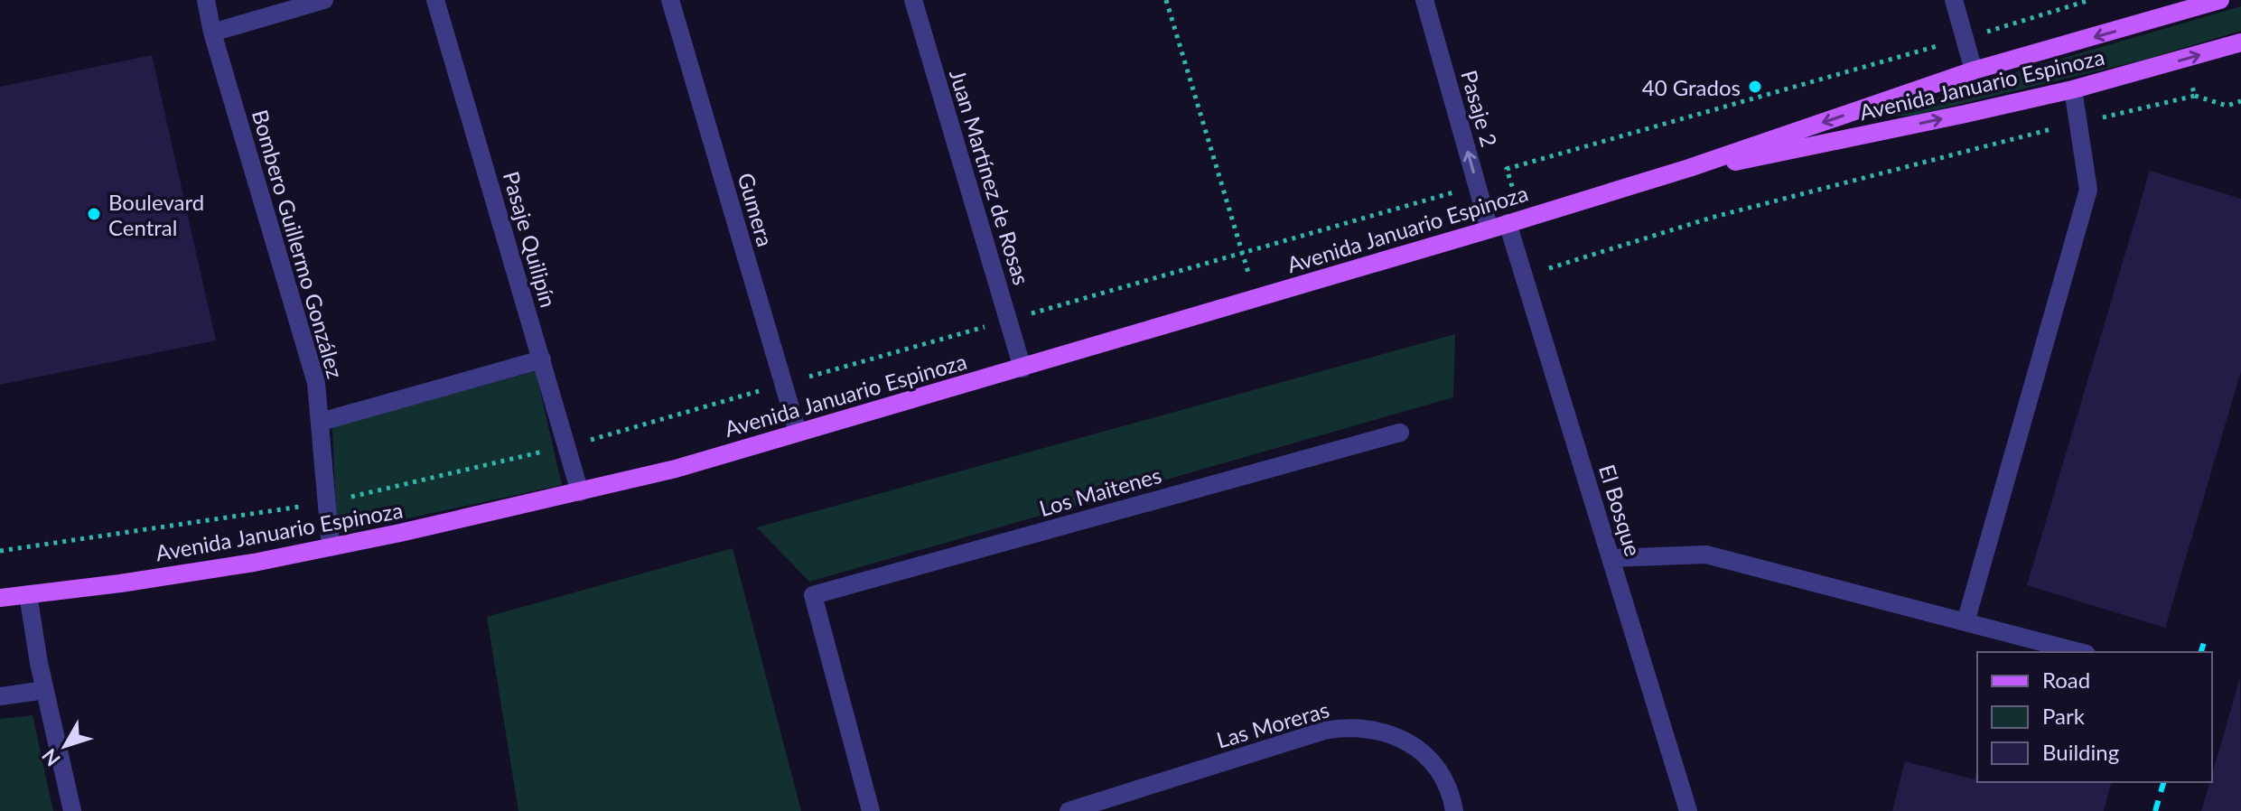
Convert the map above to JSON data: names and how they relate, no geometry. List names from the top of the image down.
{
  "streets": {
    "main road": ["Avenida Januario Espinoza"],
    "street": [
      "Pasaje 2",
      "Juan Martínez de Rosas",
      "Gumera",
      "Pasaje Quilipín",
      "Bombero Guillermo González",
      "Los Maitenes",
      "El Bosque",
      "Las Moreras"
    ]
  },
  "crossings": [
    ["Avenida Januario Espinoza", "Pasaje 2"],
    ["Avenida Januario Espinoza", "Juan Martínez de Rosas"],
    ["Avenida Januario Espinoza", "Gumera"],
    ["Avenida Januario Espinoza", "Pasaje Quilipín"],
    ["Avenida Januario Espinoza", "Bombero Guillermo González"],
    ["Avenida Januario Espinoza", "El Bosque"]
  ],
  "one_way": ["Pasaje 2"],
  "places": ["40 Grados", "Boulevard Central"],
  "legend": ["Road", "Park", "Building"],
  "north": "bottom left"
}
